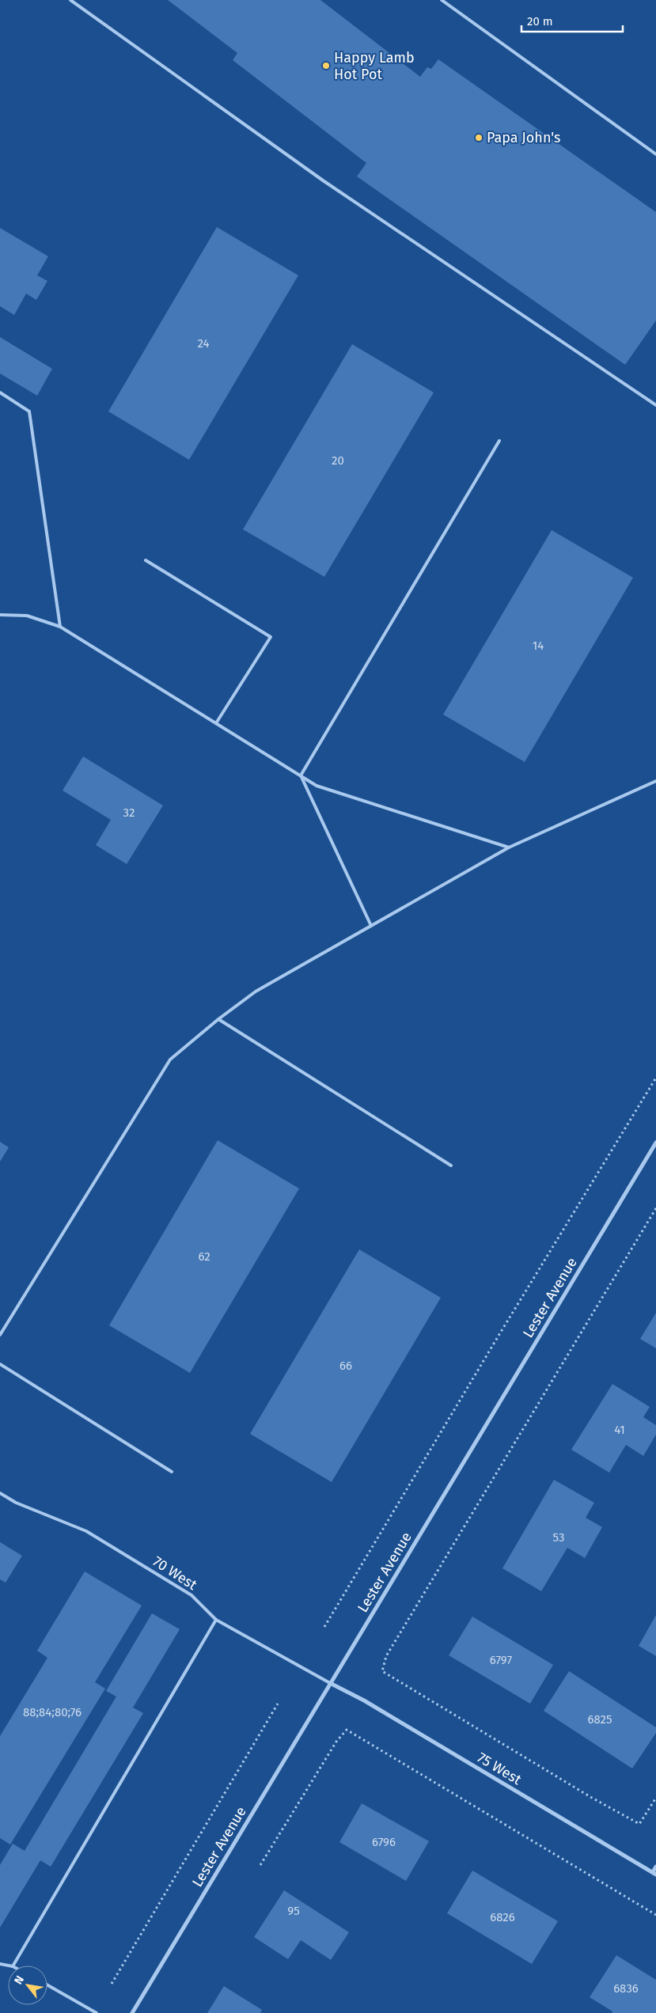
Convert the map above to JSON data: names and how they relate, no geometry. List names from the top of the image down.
{
  "streets": {
    "street": ["Lester Avenue", "75 West"],
    "lane": ["70 West"]
  },
  "crossings": [
    ["Lester Avenue", "70 West"],
    ["Lester Avenue", "75 West"],
    ["70 West", "75 West"]
  ],
  "places": ["Happy Lamb Hot Pot", "Papa John's"],
  "house_numbers": [
    "24",
    "20",
    "14",
    "32",
    "62",
    "66",
    "41",
    "53",
    "6797",
    "88;84;80;76",
    "6825",
    "6796",
    "95",
    "6826",
    "6836"
  ],
  "scale_bar": "20 m",
  "north": "top left"
}
